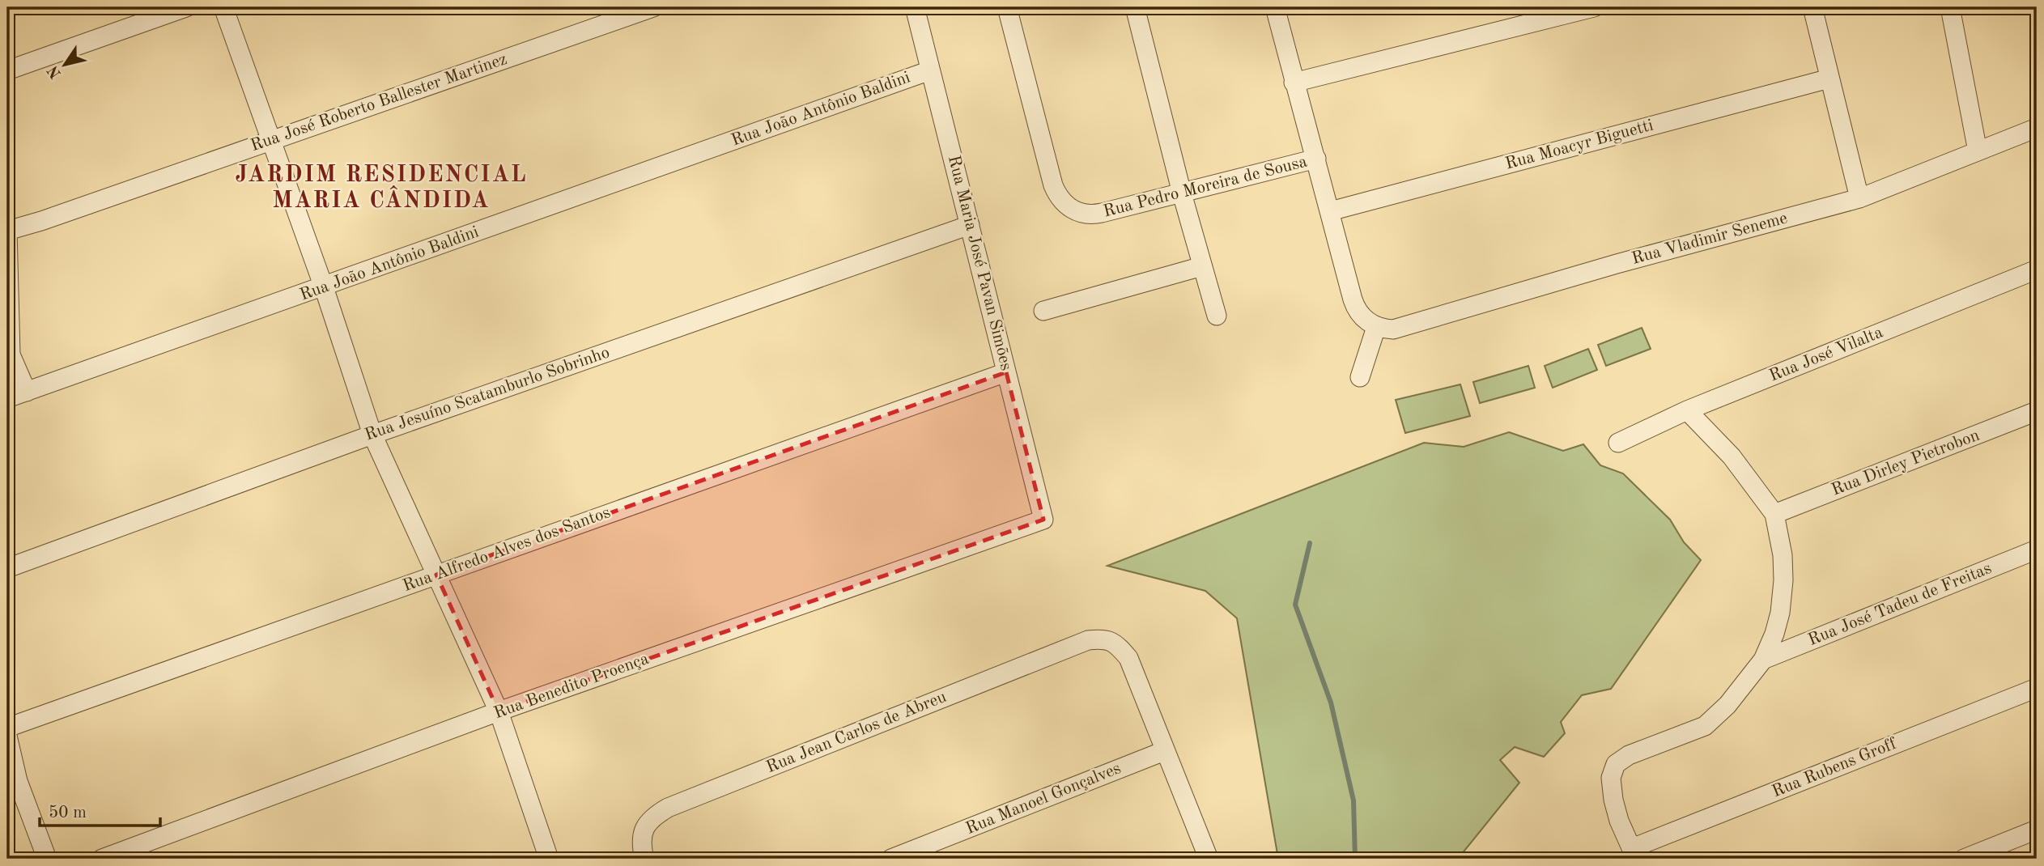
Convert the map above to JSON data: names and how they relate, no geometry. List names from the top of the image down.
{
  "streets": {
    "street": [
      "Rua José Roberto Ballester Martinez",
      "Rua João Antônio Baldini",
      "Rua Moacyr Biguetti",
      "Rua Pedro Moreira de Sousa",
      "Rua Vladimir Seneme",
      "Rua Maria José Pavan Simões",
      "Rua José Vilalta",
      "Rua Jesuíno Scatamburlo Sobrinho",
      "Rua Dirley Pietrobon",
      "Rua Alfredo Alves dos Santos",
      "Rua José Tadeu de Freitas",
      "Rua Benedito Proença",
      "Rua Jean Carlos de Abreu",
      "Rua Rubens Groff",
      "Rua Manoel Gonçalves"
    ]
  },
  "crossings": [
    ["Rua João Antônio Baldini", "Rua Maria José Pavan Simões"],
    ["Rua Maria José Pavan Simões", "Rua Jesuíno Scatamburlo Sobrinho"],
    ["Rua Maria José Pavan Simões", "Rua Alfredo Alves dos Santos"],
    ["Rua Maria José Pavan Simões", "Rua Benedito Proença"],
    ["Rua Jean Carlos de Abreu", "Rua Manoel Gonçalves"]
  ],
  "districts": ["JARDIM RESIDENCIAL MARIA CÂNDIDA"],
  "scale_bar": "50 m",
  "north": "bottom left"
}
